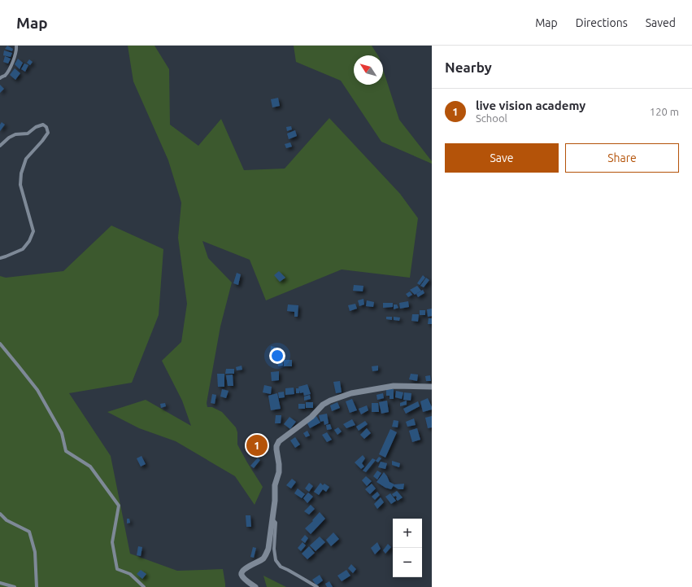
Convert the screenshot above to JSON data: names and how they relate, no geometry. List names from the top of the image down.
{
  "north": "top left",
  "page": {
    "header": "Map",
    "nav": ["Map", "Directions", "Saved"],
    "heading": "Nearby",
    "list": [
      {
        "mark": "1",
        "name": "live vision academy",
        "note": "School",
        "value": "120 m"
      }
    ],
    "buttons": ["Save", "Share"],
    "pins": "1",
    "map_buttons": ["+", "−"]
  }
}
